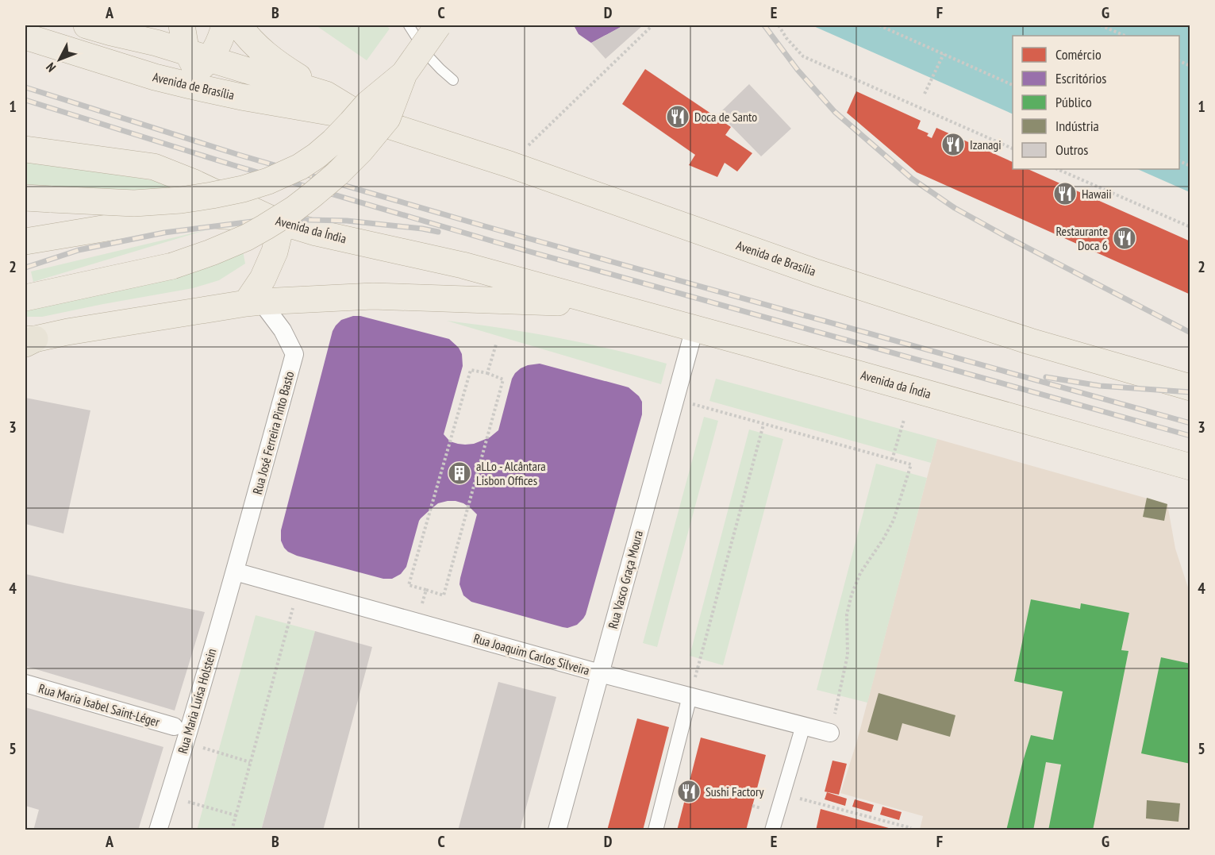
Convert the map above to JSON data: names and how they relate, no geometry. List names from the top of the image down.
{
  "streets": {
    "main road": ["Avenida de Brasília", "Avenida da Índia"],
    "street": [
      "Rua José Ferreira Pinto Basto",
      "Rua Vasco Graça Moura",
      "Rua Joaquim Carlos Silveira",
      "Rua Maria Luísa Holstein",
      "Rua Maria Isabel Saint-Léger"
    ]
  },
  "crossings": [
    ["Avenida da Índia", "Rua José Ferreira Pinto Basto"],
    ["Avenida da Índia", "Rua Vasco Graça Moura"],
    ["Rua José Ferreira Pinto Basto", "Rua Joaquim Carlos Silveira"],
    ["Rua José Ferreira Pinto Basto", "Rua Maria Luísa Holstein"],
    ["Rua Vasco Graça Moura", "Rua Joaquim Carlos Silveira"],
    ["Rua Joaquim Carlos Silveira", "Rua Maria Luísa Holstein"]
  ],
  "places": {
    "restaurant": [
      "Doca de Santo",
      "Izanagi",
      "Hawaii",
      "Restaurante Doca 6",
      "Sushi Factory"
    ],
    "building": ["aLLo - Alcântara Lisbon Offices"]
  },
  "legend": [
    "Comércio",
    "Escritórios",
    "Público",
    "Indústria",
    "Outros"
  ],
  "north": "bottom left",
  "grid": {
    "columns": [
      "A",
      "B",
      "C",
      "D",
      "E",
      "F",
      "G"
    ],
    "rows": [
      "1",
      "2",
      "3",
      "4",
      "5"
    ]
  }
}
